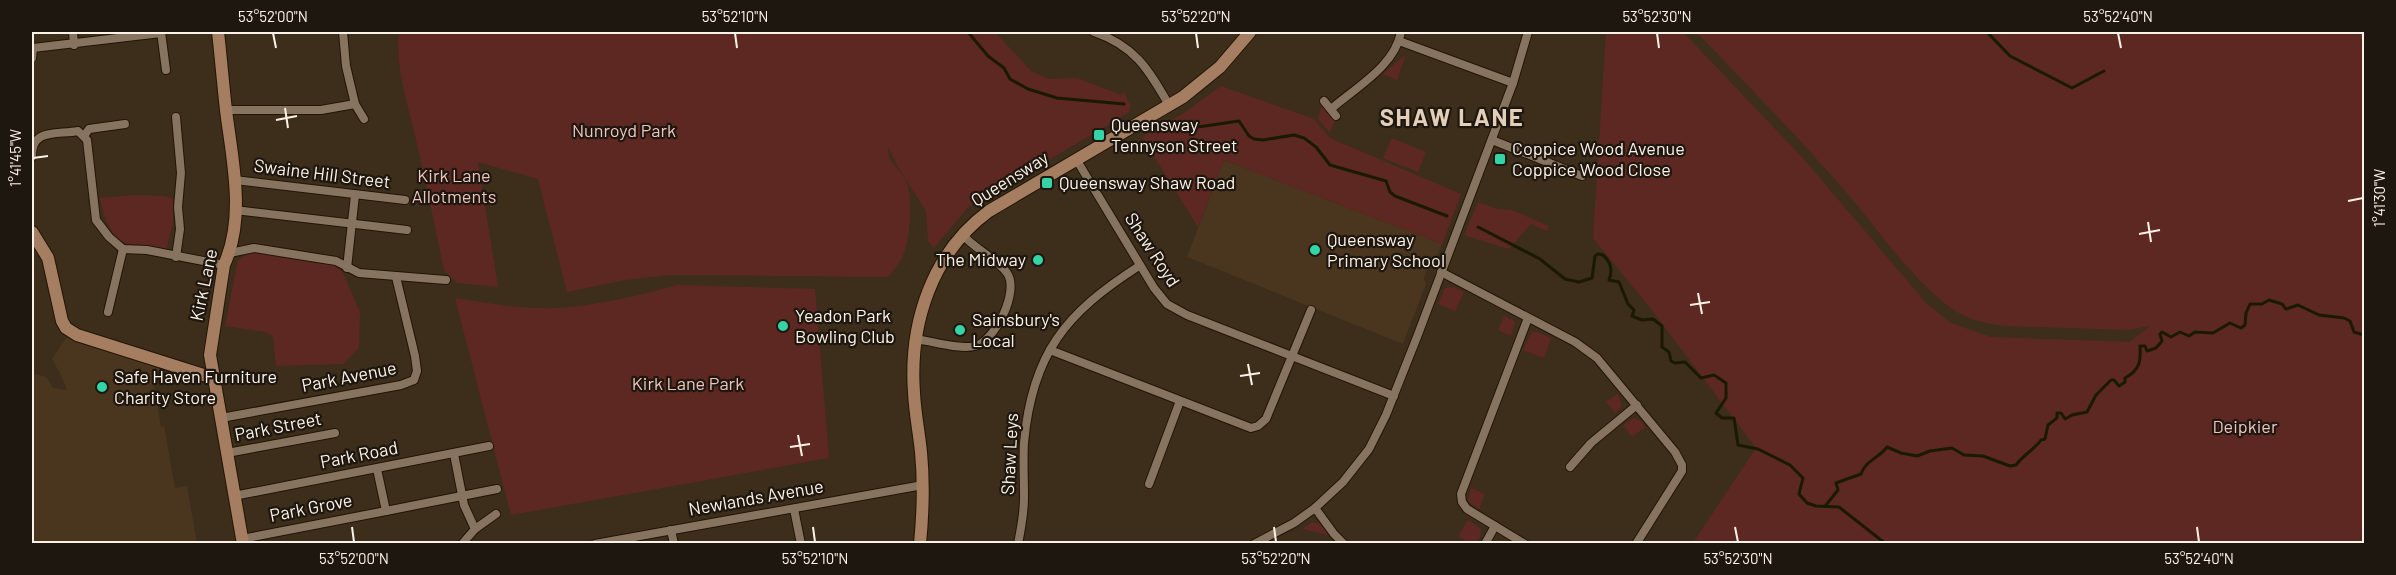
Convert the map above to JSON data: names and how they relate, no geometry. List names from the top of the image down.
{
  "streets": {
    "street": [
      "Swaine Hill Street",
      "Queensway",
      "Shaw Royd",
      "Kirk Lane",
      "Park Avenue",
      "Park Street",
      "Shaw Leys",
      "Park Road",
      "Newlands Avenue",
      "Park Grove"
    ]
  },
  "crossings": [
    ["Swaine Hill Street", "Kirk Lane"],
    ["Queensway", "Shaw Royd"],
    ["Queensway", "Newlands Avenue"],
    ["Shaw Royd", "Shaw Leys"],
    ["Kirk Lane", "Park Avenue"],
    ["Kirk Lane", "Park Street"],
    ["Kirk Lane", "Park Road"],
    ["Kirk Lane", "Park Grove"]
  ],
  "districts": ["SHAW LANE"],
  "parks": [
    "Nunroyd Park",
    "Kirk Lane Allotments",
    "Kirk Lane Park",
    "Deipkier"
  ],
  "places": {
    "transit": ["Queensway Tennyson Street", "Coppice Wood Avenue Coppice Wood Close", "Queensway Shaw Road"],
    "other": [
      "Queensway Primary School",
      "The Midway",
      "Yeadon Park Bowling Club",
      "Sainsbury's Local",
      "Safe Haven Furniture Charity Store"
    ]
  },
  "coordinates": [
    "53°52'00\"N",
    "53°52'10\"N",
    "53°52'20\"N",
    "53°52'30\"N",
    "53°52'40\"N",
    "1°41'45\"W",
    "1°41'30\"W"
  ]
}
